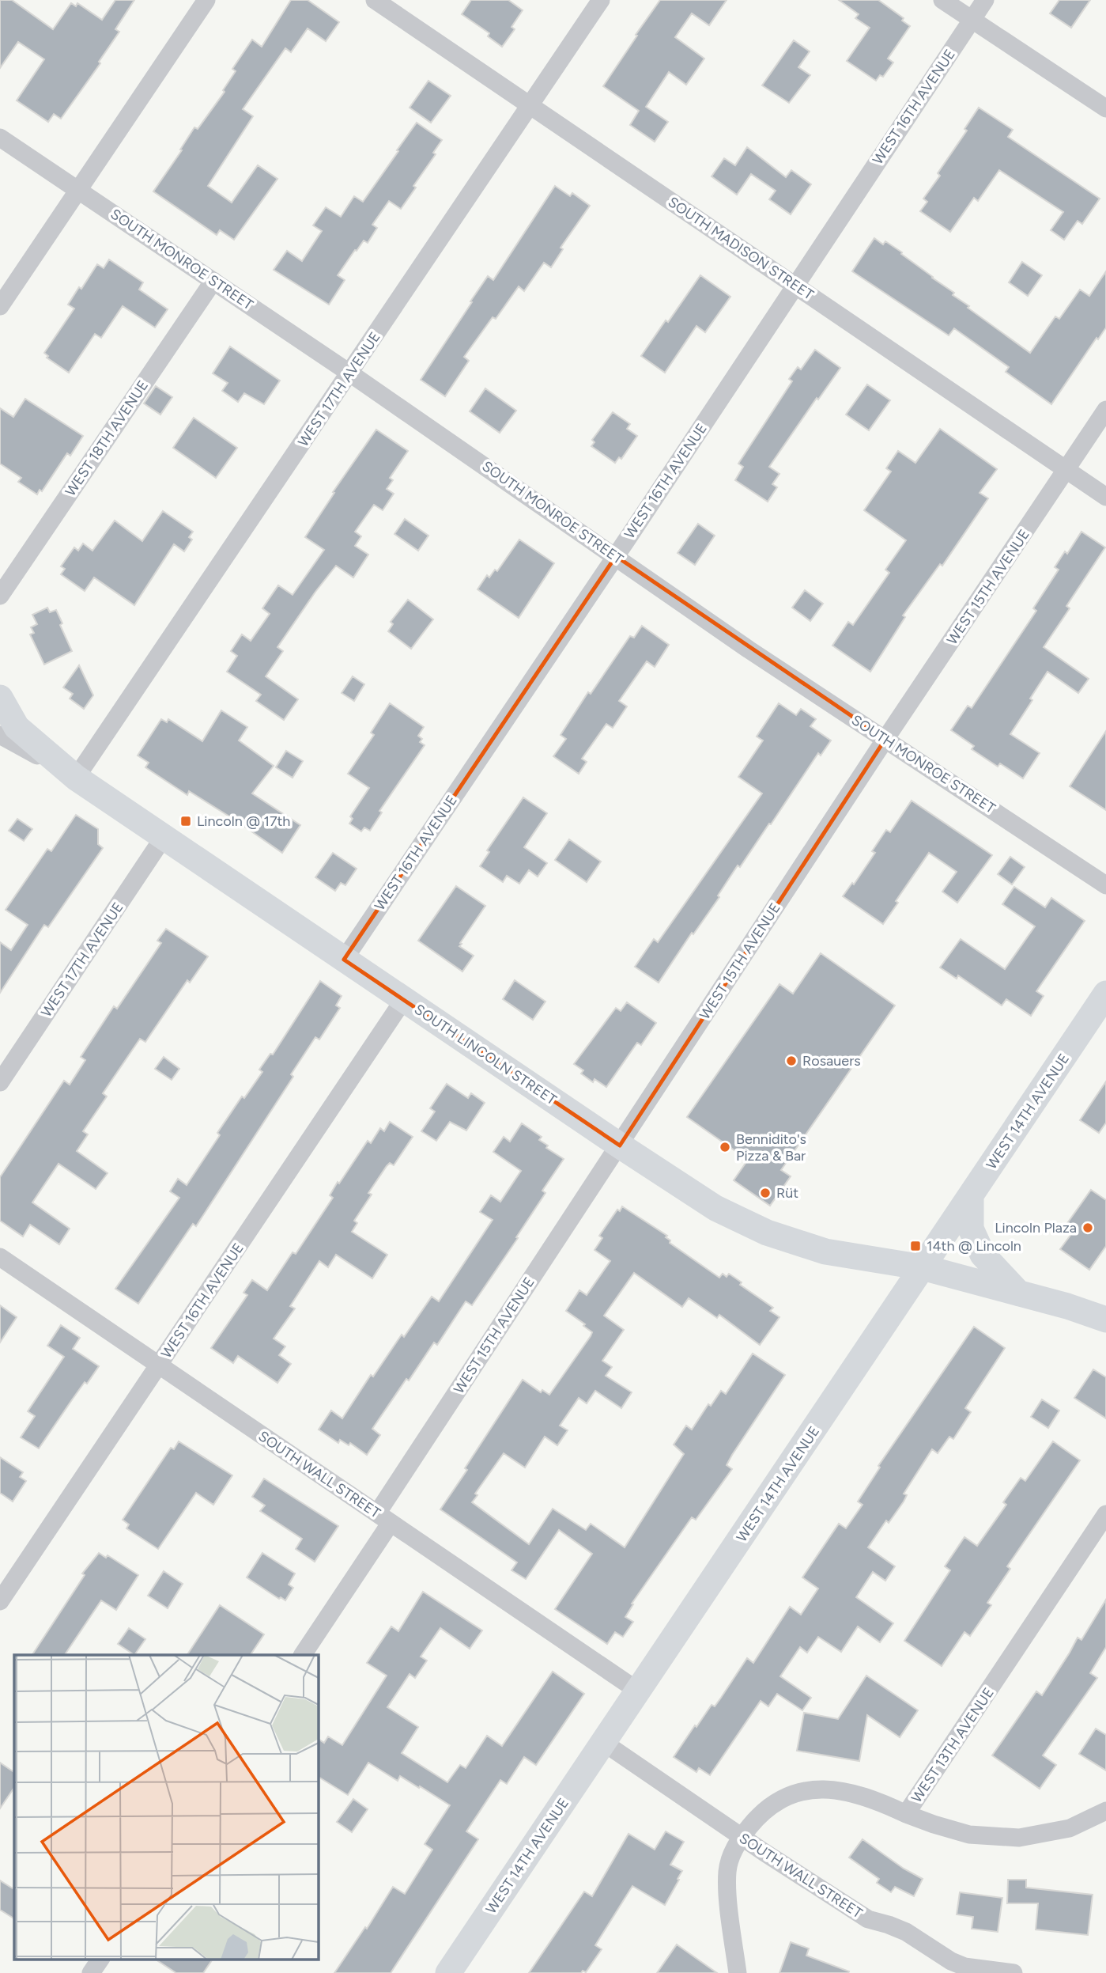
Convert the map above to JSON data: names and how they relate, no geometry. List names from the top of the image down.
{
  "streets": {
    "street": [
      "WEST 16TH AVENUE",
      "SOUTH MADISON STREET",
      "SOUTH MONROE STREET",
      "WEST 17TH AVENUE",
      "WEST 18TH AVENUE",
      "WEST 15TH AVENUE",
      "SOUTH LINCOLN STREET",
      "WEST 14TH AVENUE",
      "SOUTH WALL STREET",
      "WEST 13TH AVENUE"
    ]
  },
  "crossings": [
    ["WEST 16TH AVENUE", "SOUTH MADISON STREET"],
    ["WEST 16TH AVENUE", "SOUTH MONROE STREET"],
    ["WEST 16TH AVENUE", "SOUTH LINCOLN STREET"],
    ["WEST 16TH AVENUE", "SOUTH WALL STREET"],
    ["SOUTH MADISON STREET", "WEST 17TH AVENUE"],
    ["SOUTH MADISON STREET", "WEST 15TH AVENUE"],
    ["SOUTH MONROE STREET", "WEST 17TH AVENUE"],
    ["SOUTH MONROE STREET", "WEST 18TH AVENUE"],
    ["SOUTH MONROE STREET", "WEST 15TH AVENUE"],
    ["WEST 17TH AVENUE", "SOUTH LINCOLN STREET"],
    ["WEST 15TH AVENUE", "SOUTH LINCOLN STREET"],
    ["WEST 15TH AVENUE", "SOUTH WALL STREET"],
    ["SOUTH LINCOLN STREET", "WEST 14TH AVENUE"],
    ["WEST 14TH AVENUE", "SOUTH WALL STREET"],
    ["SOUTH WALL STREET", "WEST 13TH AVENUE"]
  ],
  "places": {
    "transit": ["Lincoln @ 17th", "14th @ Lincoln"],
    "other": [
      "Rosauers",
      "Bennidito's Pizza & Bar",
      "Rüt",
      "Lincoln Plaza"
    ]
  }
}
